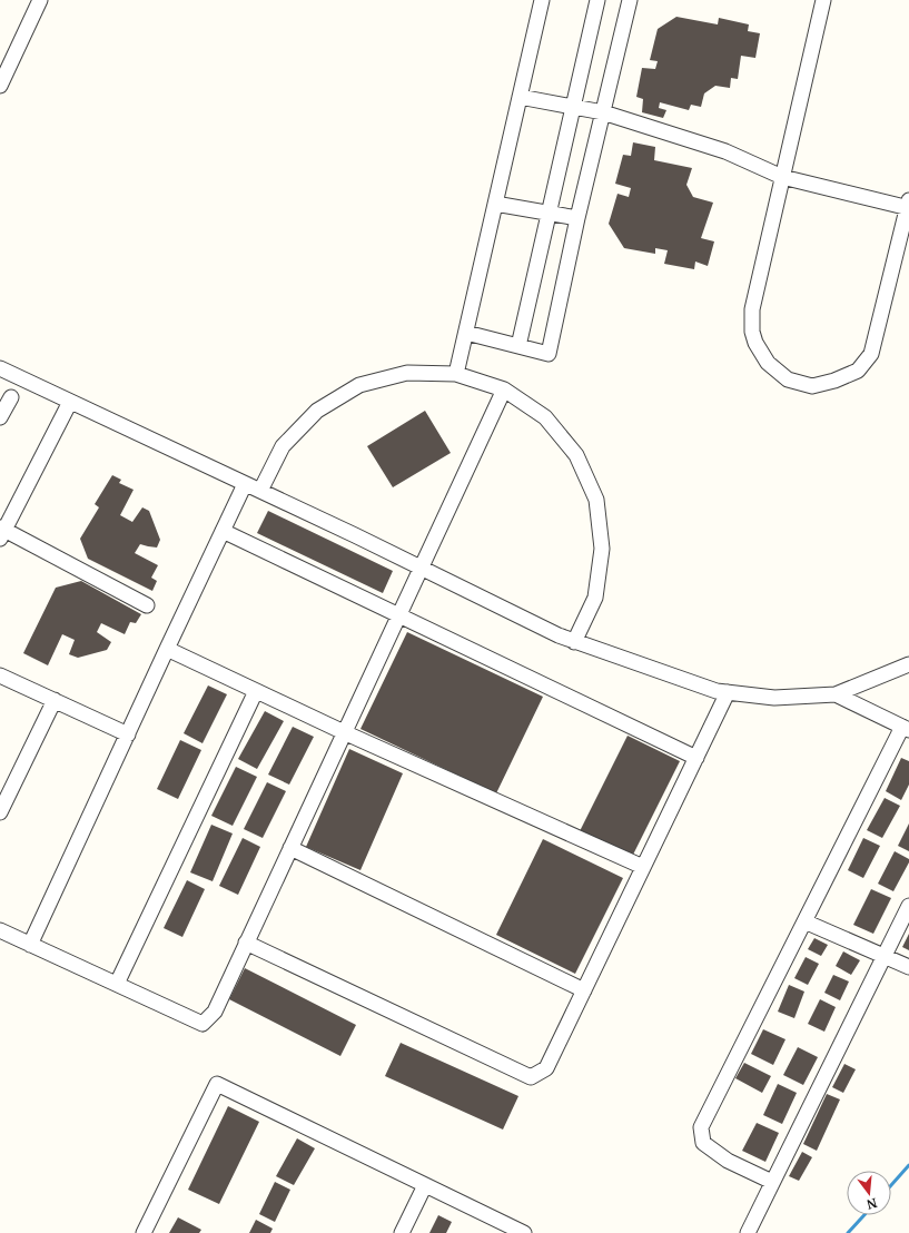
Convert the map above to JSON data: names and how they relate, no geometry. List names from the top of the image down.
{
  "north": "bottom"
}
